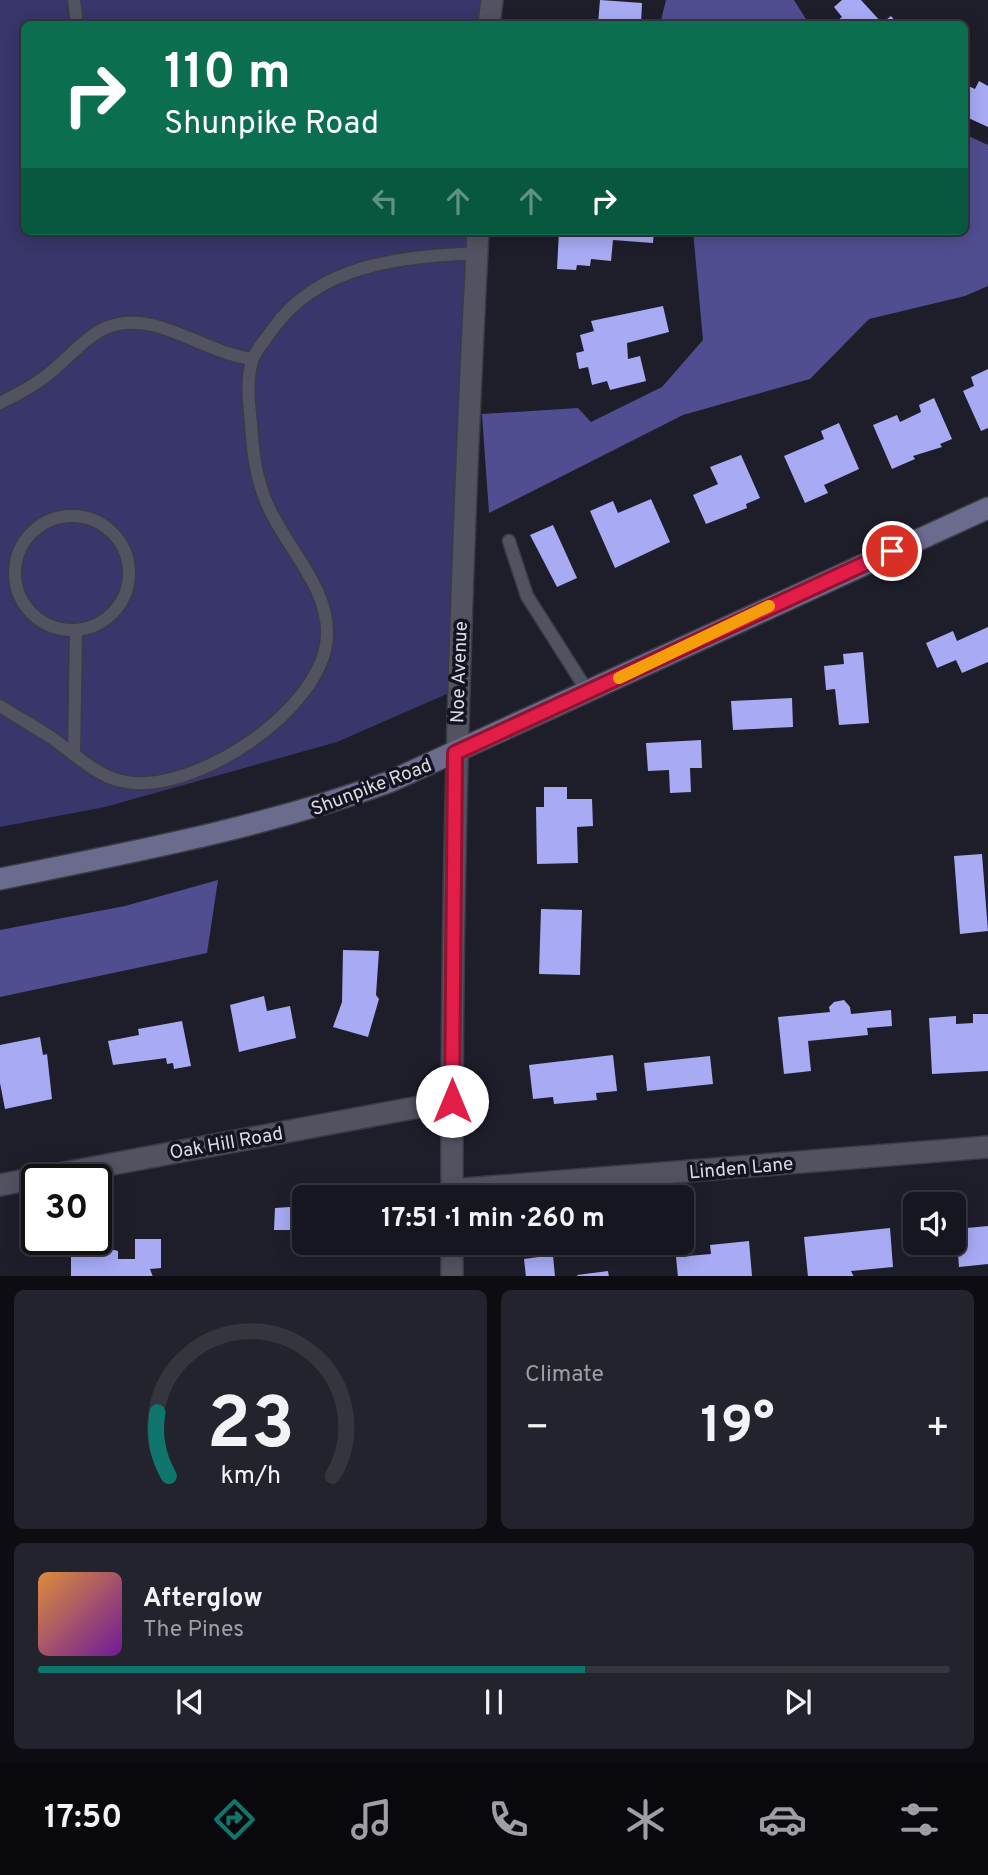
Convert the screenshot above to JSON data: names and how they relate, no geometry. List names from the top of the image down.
{
  "streets": {
    "main road": ["Shunpike Road"],
    "street": ["Noe Avenue", "Oak Hill Road", "Linden Lane"]
  },
  "crossings": [
    ["Noe Avenue", "Shunpike Road"],
    ["Noe Avenue", "Oak Hill Road"]
  ],
  "page": {
    "turn": ["110 m", "Shunpike Road"],
    "limit": "30",
    "trip": "17:51 · 1 min · 260 m",
    "tile": "Climate",
    "heat": ["−", "19°", "+"],
    "song": ["Afterglow", "The Pines"],
    "tabs": "17:50",
    "gauge": ["23", "km/h"]
  }
}
